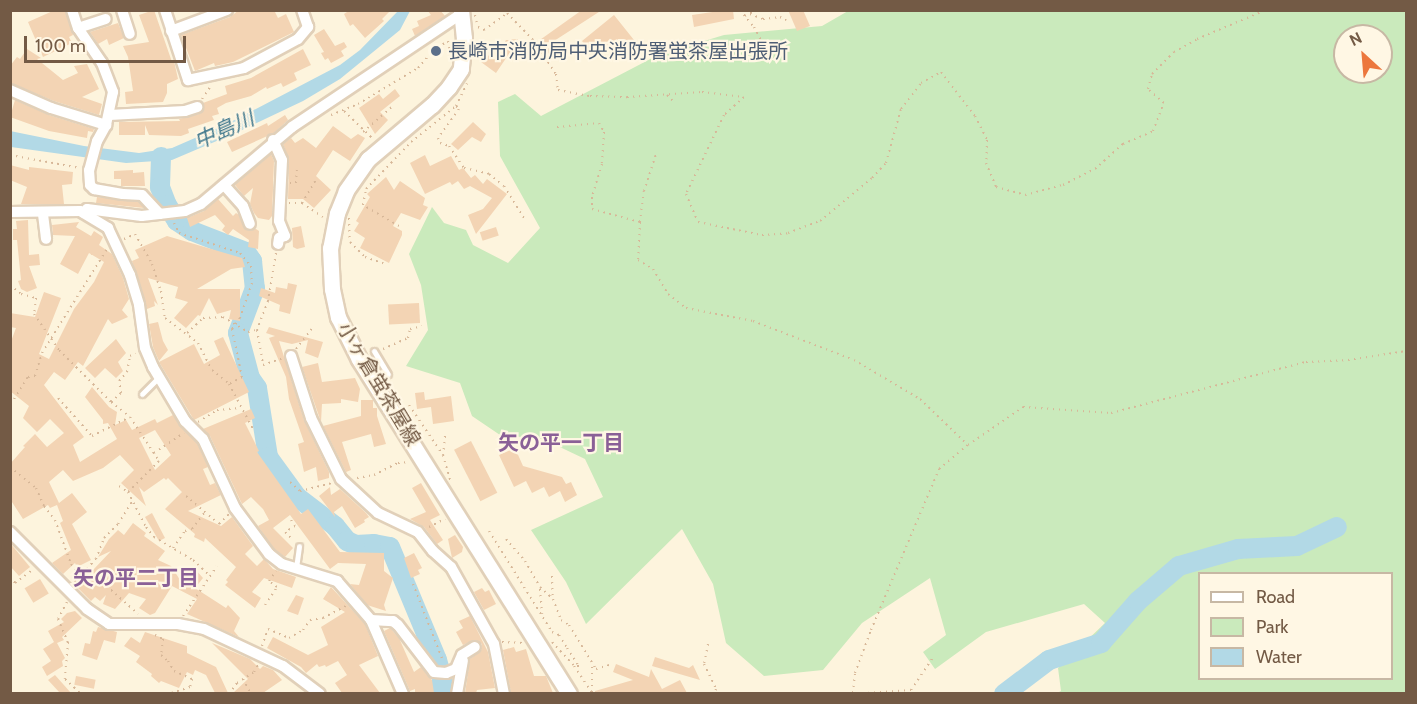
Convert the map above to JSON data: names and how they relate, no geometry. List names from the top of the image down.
{
  "streets": {
    "street": ["小ヶ倉蛍茶屋線"]
  },
  "districts": ["矢の平一丁目", "矢の平二丁目"],
  "water": ["中島川"],
  "places": ["長崎市消防局中央消防署蛍茶屋出張所"],
  "legend": ["Road", "Park", "Water"],
  "scale_bar": "100 m",
  "north": "top left"
}
